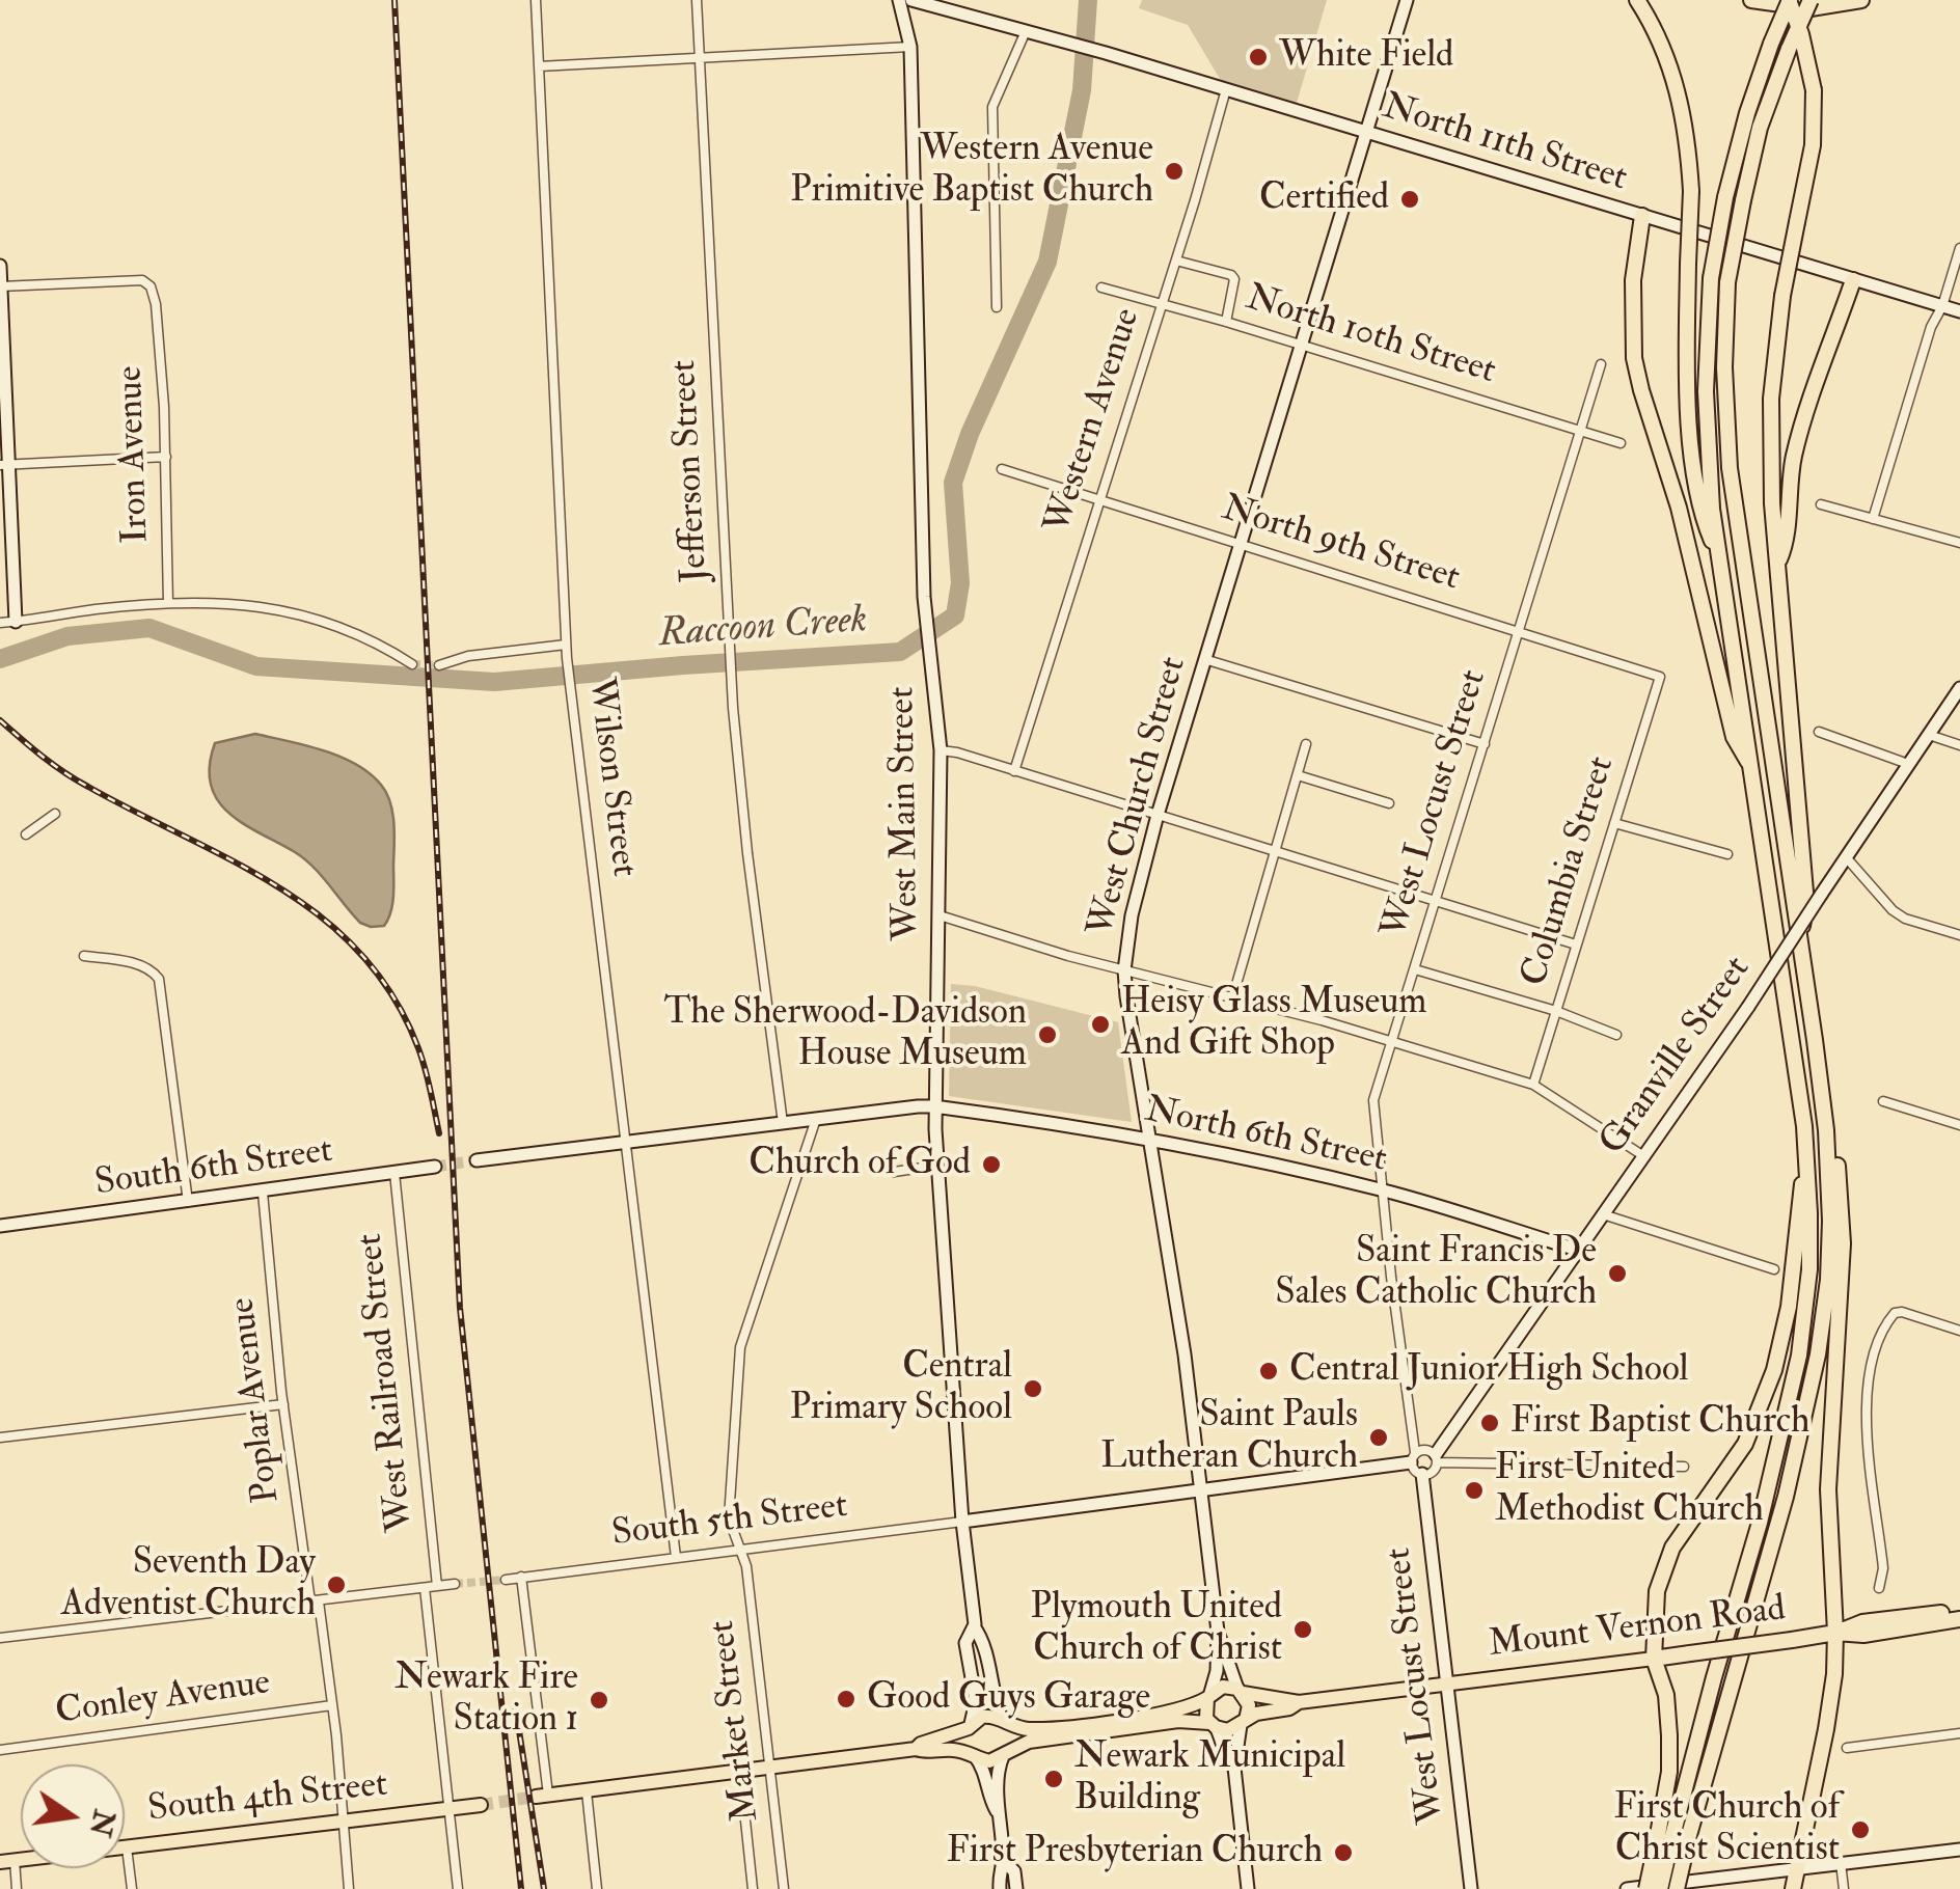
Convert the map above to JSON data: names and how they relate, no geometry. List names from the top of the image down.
{
  "streets": {
    "highway": ["Mount Vernon Road"],
    "main road": ["South 4th Street"],
    "street": [
      "North 11th Street",
      "North 10th Street",
      "Western Avenue",
      "Iron Avenue",
      "Jefferson Street",
      "North 9th Street",
      "Wilson Street",
      "West Church Street",
      "West Locust Street",
      "West Main Street",
      "Columbia Street",
      "Granville Street",
      "North 6th Street",
      "South 6th Street",
      "West Railroad Street",
      "Poplar Avenue",
      "South 5th Street",
      "Conley Avenue",
      "Market Street"
    ]
  },
  "crossings": [
    ["North 11th Street", "Western Avenue"],
    ["North 11th Street", "West Church Street"],
    ["North 10th Street", "Western Avenue"],
    ["North 10th Street", "West Church Street"],
    ["North 10th Street", "West Locust Street"],
    ["Western Avenue", "North 9th Street"],
    ["North 9th Street", "West Church Street"],
    ["North 9th Street", "West Locust Street"],
    ["North 9th Street", "Columbia Street"],
    ["Wilson Street", "South 5th Street"],
    ["West Church Street", "North 6th Street"],
    ["West Locust Street", "North 6th Street"],
    ["West Locust Street", "Mount Vernon Road"],
    ["West Main Street", "North 6th Street"],
    ["West Main Street", "South 5th Street"],
    ["Granville Street", "North 6th Street"],
    ["South 6th Street", "West Railroad Street"],
    ["South 6th Street", "Poplar Avenue"],
    ["Poplar Avenue", "Conley Avenue"],
    ["Poplar Avenue", "South 4th Street"],
    ["South 5th Street", "Market Street"]
  ],
  "water": ["Raccoon Creek"],
  "places": [
    "White Field",
    "Western Avenue Primitive Baptist Church",
    "Certified",
    "Heisy Glass Museum And Gift Shop",
    "The Sherwood-Davidson House Museum",
    "Church of God",
    "Saint Francis De Sales Catholic Church",
    "Central Junior High School",
    "Central Primary School",
    "First Baptist Church",
    "Saint Pauls Lutheran Church",
    "First United Methodist Church",
    "Seventh Day Adventist Church",
    "Plymouth United Church of Christ",
    "Good Guys Garage",
    "Newark Fire Station 1",
    "Newark Municipal Building",
    "First Church of Christ Scientist",
    "First Presbyterian Church"
  ],
  "north": "right"
}
